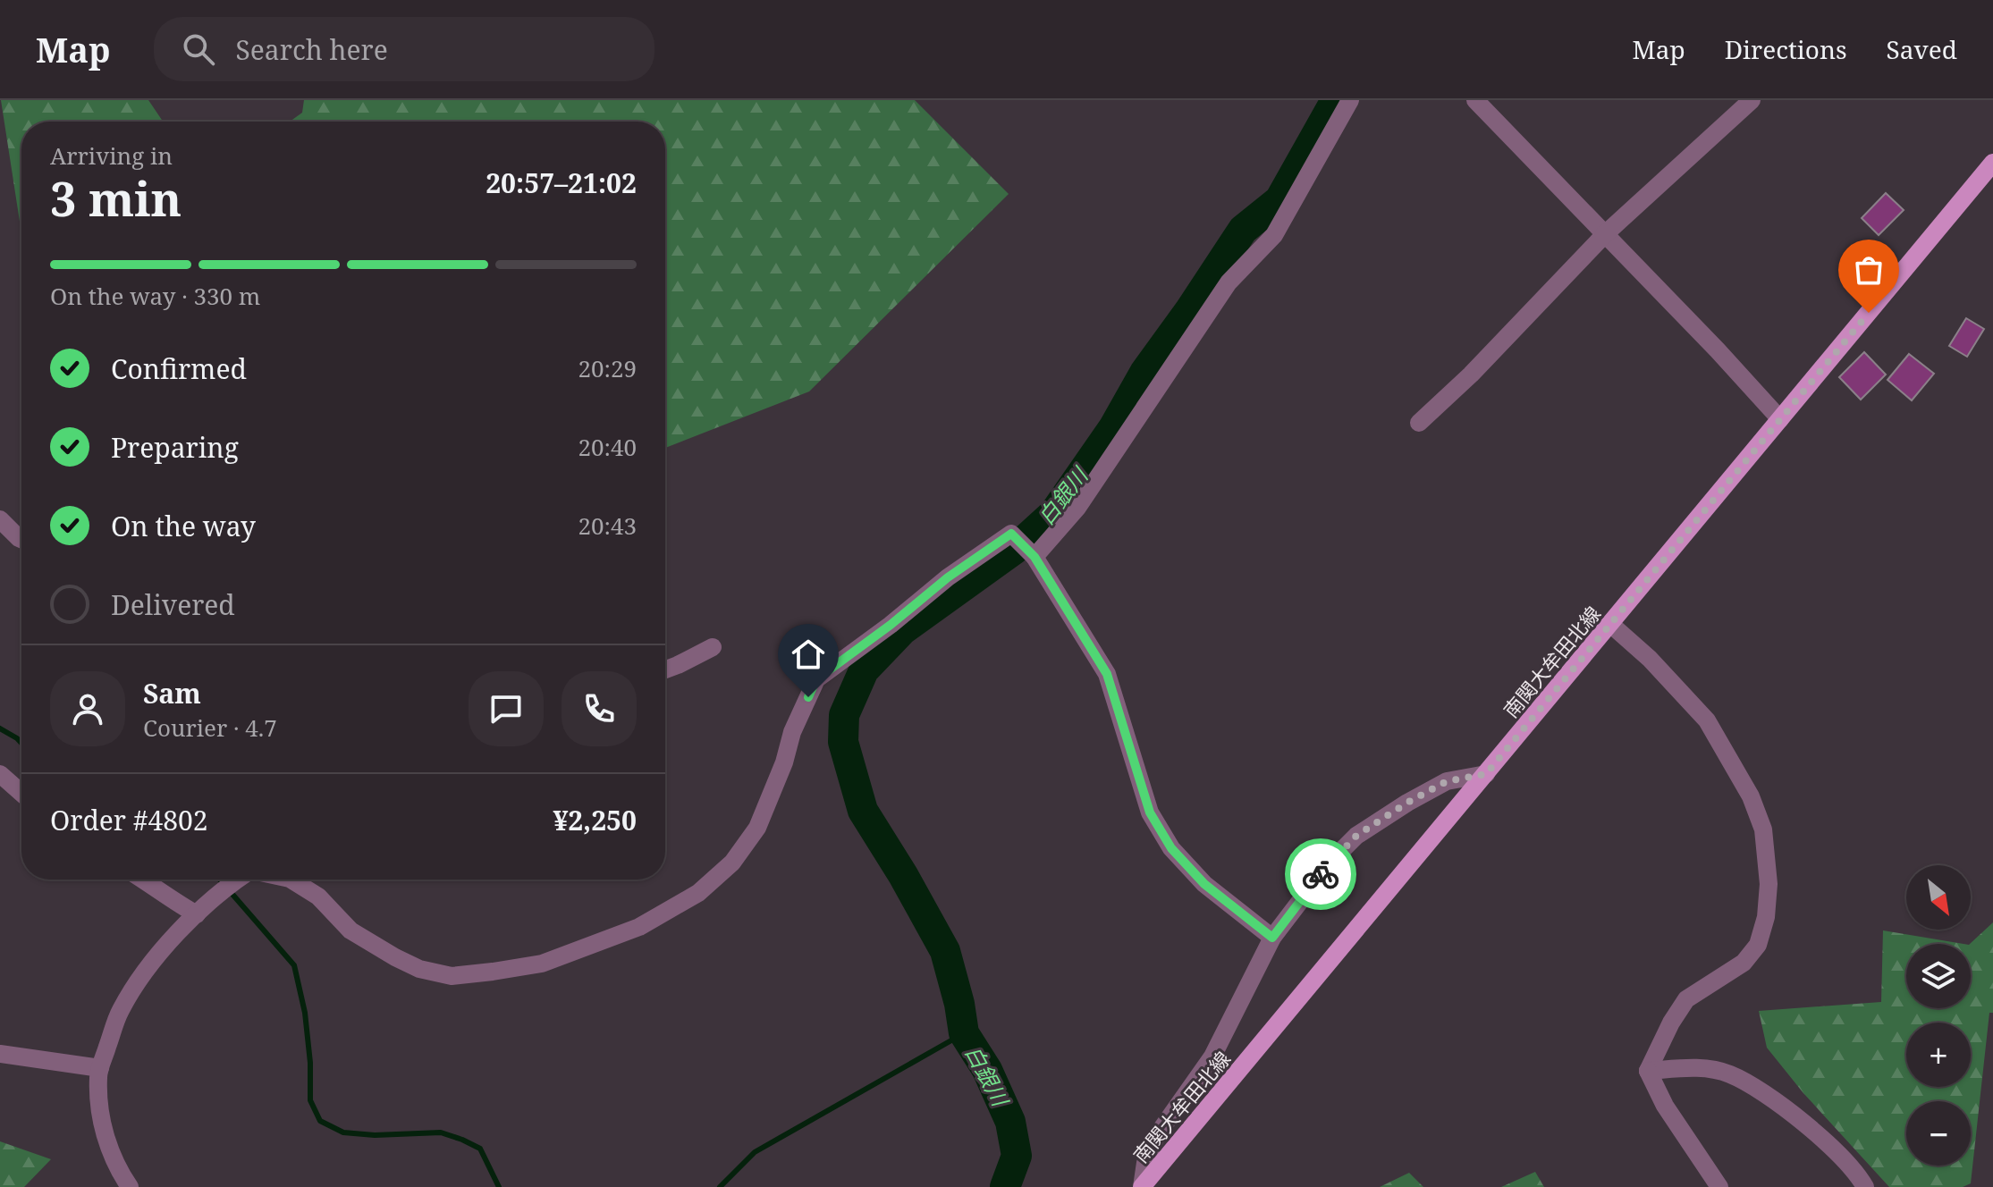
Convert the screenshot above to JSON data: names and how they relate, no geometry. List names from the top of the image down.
{
  "streets": {
    "main road": ["南関大牟田北線"]
  },
  "water": ["白銀川"],
  "north": "bottom right",
  "page": {
    "header": "Map",
    "search": "Search here",
    "nav": ["Map", "Directions", "Saved"],
    "heading": ["3 min", "Arriving in", "20:57–21:02"],
    "panel": [
      "Sam",
      "Courier · 4.7",
      "Order #4802",
      "¥2,250"
    ],
    "bar": "On the way · 330 m",
    "list": [
      ["Confirmed", "20:29"],
      ["Preparing", "20:40"],
      ["On the way", "20:43"],
      "Delivered"
    ],
    "map_buttons": ["+", "−"]
  }
}
